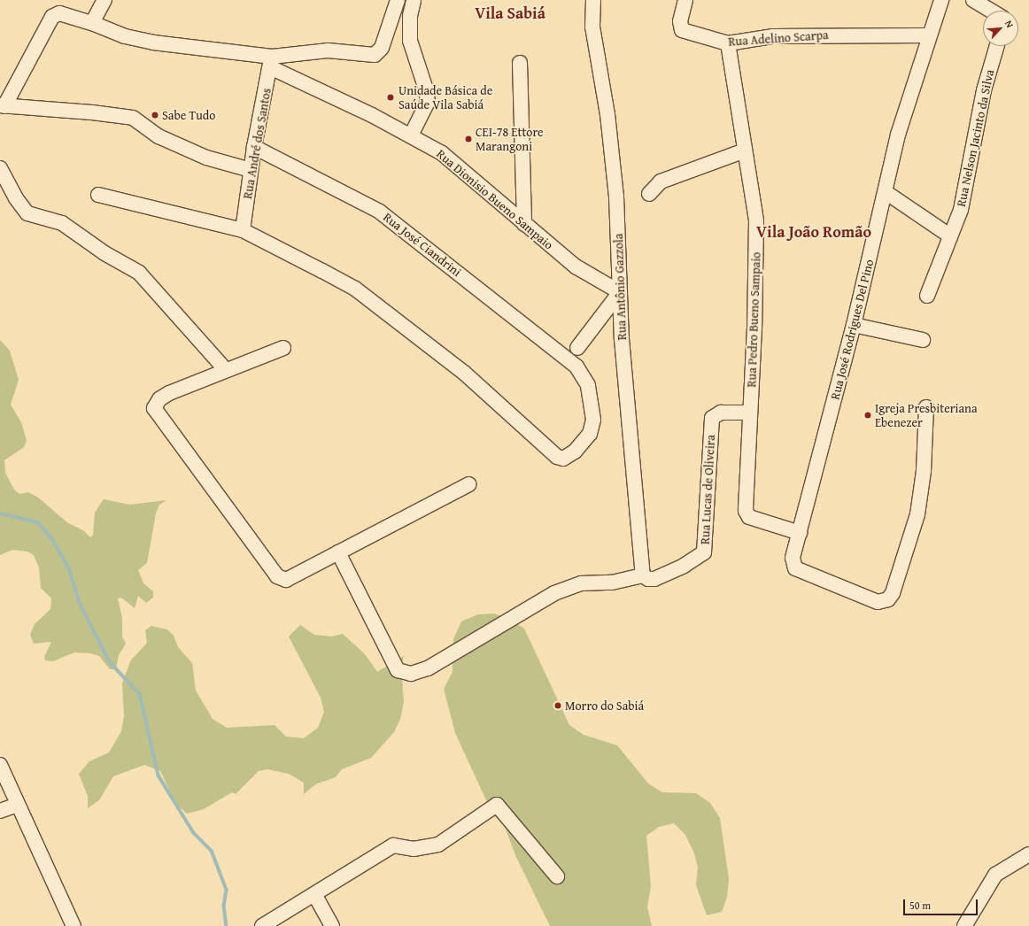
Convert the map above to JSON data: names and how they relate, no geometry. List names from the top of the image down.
{
  "streets": {
    "street": [
      "Rua Adelino Scarpa",
      "Rua Nelson Jacinto da Silva",
      "Rua André dos Santos",
      "Rua Dionisio Bueno Sampaio",
      "Rua José Ciandrini",
      "Rua Antônio Gazzola",
      "Rua Pedro Bueno Sampaio",
      "Rua José Rodrigues Del Pino",
      "Rua Lucas de Oliveira"
    ]
  },
  "crossings": [
    ["Rua Adelino Scarpa", "Rua Pedro Bueno Sampaio"],
    ["Rua Adelino Scarpa", "Rua José Rodrigues Del Pino"],
    ["Rua André dos Santos", "Rua Dionisio Bueno Sampaio"],
    ["Rua André dos Santos", "Rua José Ciandrini"],
    ["Rua Dionisio Bueno Sampaio", "Rua Antônio Gazzola"],
    ["Rua Antônio Gazzola", "Rua Lucas de Oliveira"],
    ["Rua Pedro Bueno Sampaio", "Rua José Rodrigues Del Pino"],
    ["Rua Pedro Bueno Sampaio", "Rua Lucas de Oliveira"]
  ],
  "districts": ["Vila Sabiá", "Vila João Romão"],
  "places": [
    "Unidade Básica de Saúde Vila Sabiá",
    "Sabe Tudo",
    "CEI-78 Ettore Marangoni",
    "Igreja Presbiteriana Ebenezer",
    "Morro do Sabiá"
  ],
  "scale_bar": "50 m",
  "north": "top right"
}
